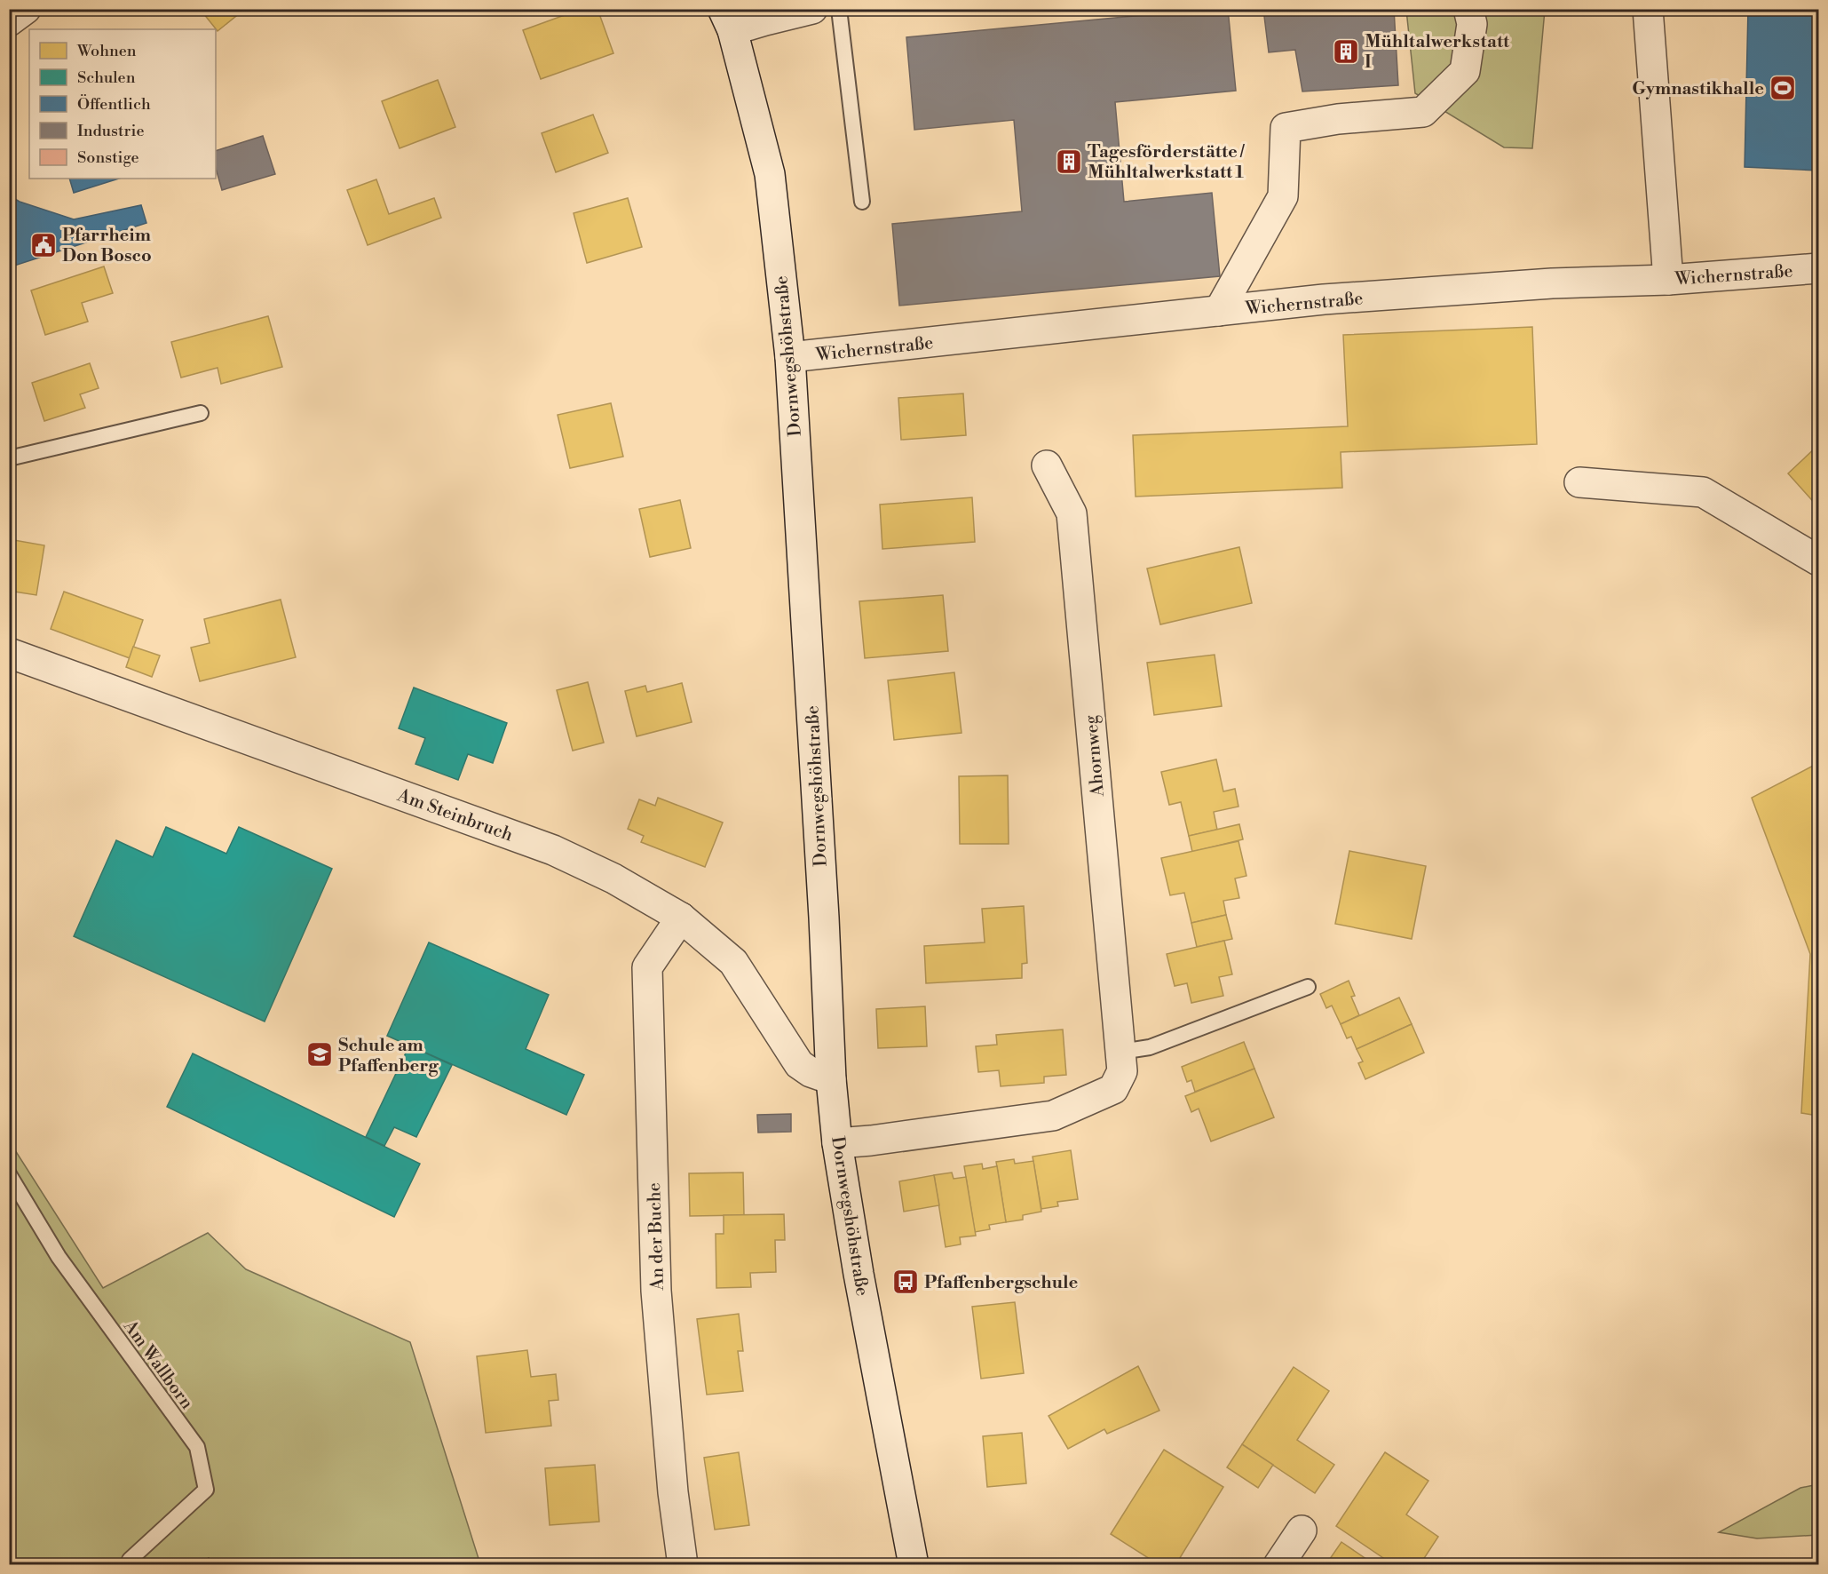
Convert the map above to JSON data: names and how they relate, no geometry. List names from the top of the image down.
{
  "streets": {
    "street": [
      "Wichernstraße",
      "Dornwegshöhstraße",
      "Ahornweg",
      "Am Steinbruch",
      "An der Buche"
    ],
    "lane": ["Am Wallborn"]
  },
  "crossings": [
    ["Wichernstraße", "Dornwegshöhstraße"],
    ["Dornwegshöhstraße", "Ahornweg"],
    ["Dornwegshöhstraße", "Am Steinbruch"],
    ["Am Steinbruch", "An der Buche"]
  ],
  "places": {
    "building": ["Mühltalwerkstatt I", "Tagesförderstätte / Mühltalwerkstatt 1"],
    "sports": ["Gymnastikhalle"],
    "public building": ["Pfarrheim Don Bosco"],
    "school or university": ["Schule am Pfaffenberg"],
    "bus stop": ["Pfaffenbergschule"]
  },
  "legend": [
    "Wohnen",
    "Schulen",
    "Öffentlich",
    "Industrie",
    "Sonstige"
  ]
}
